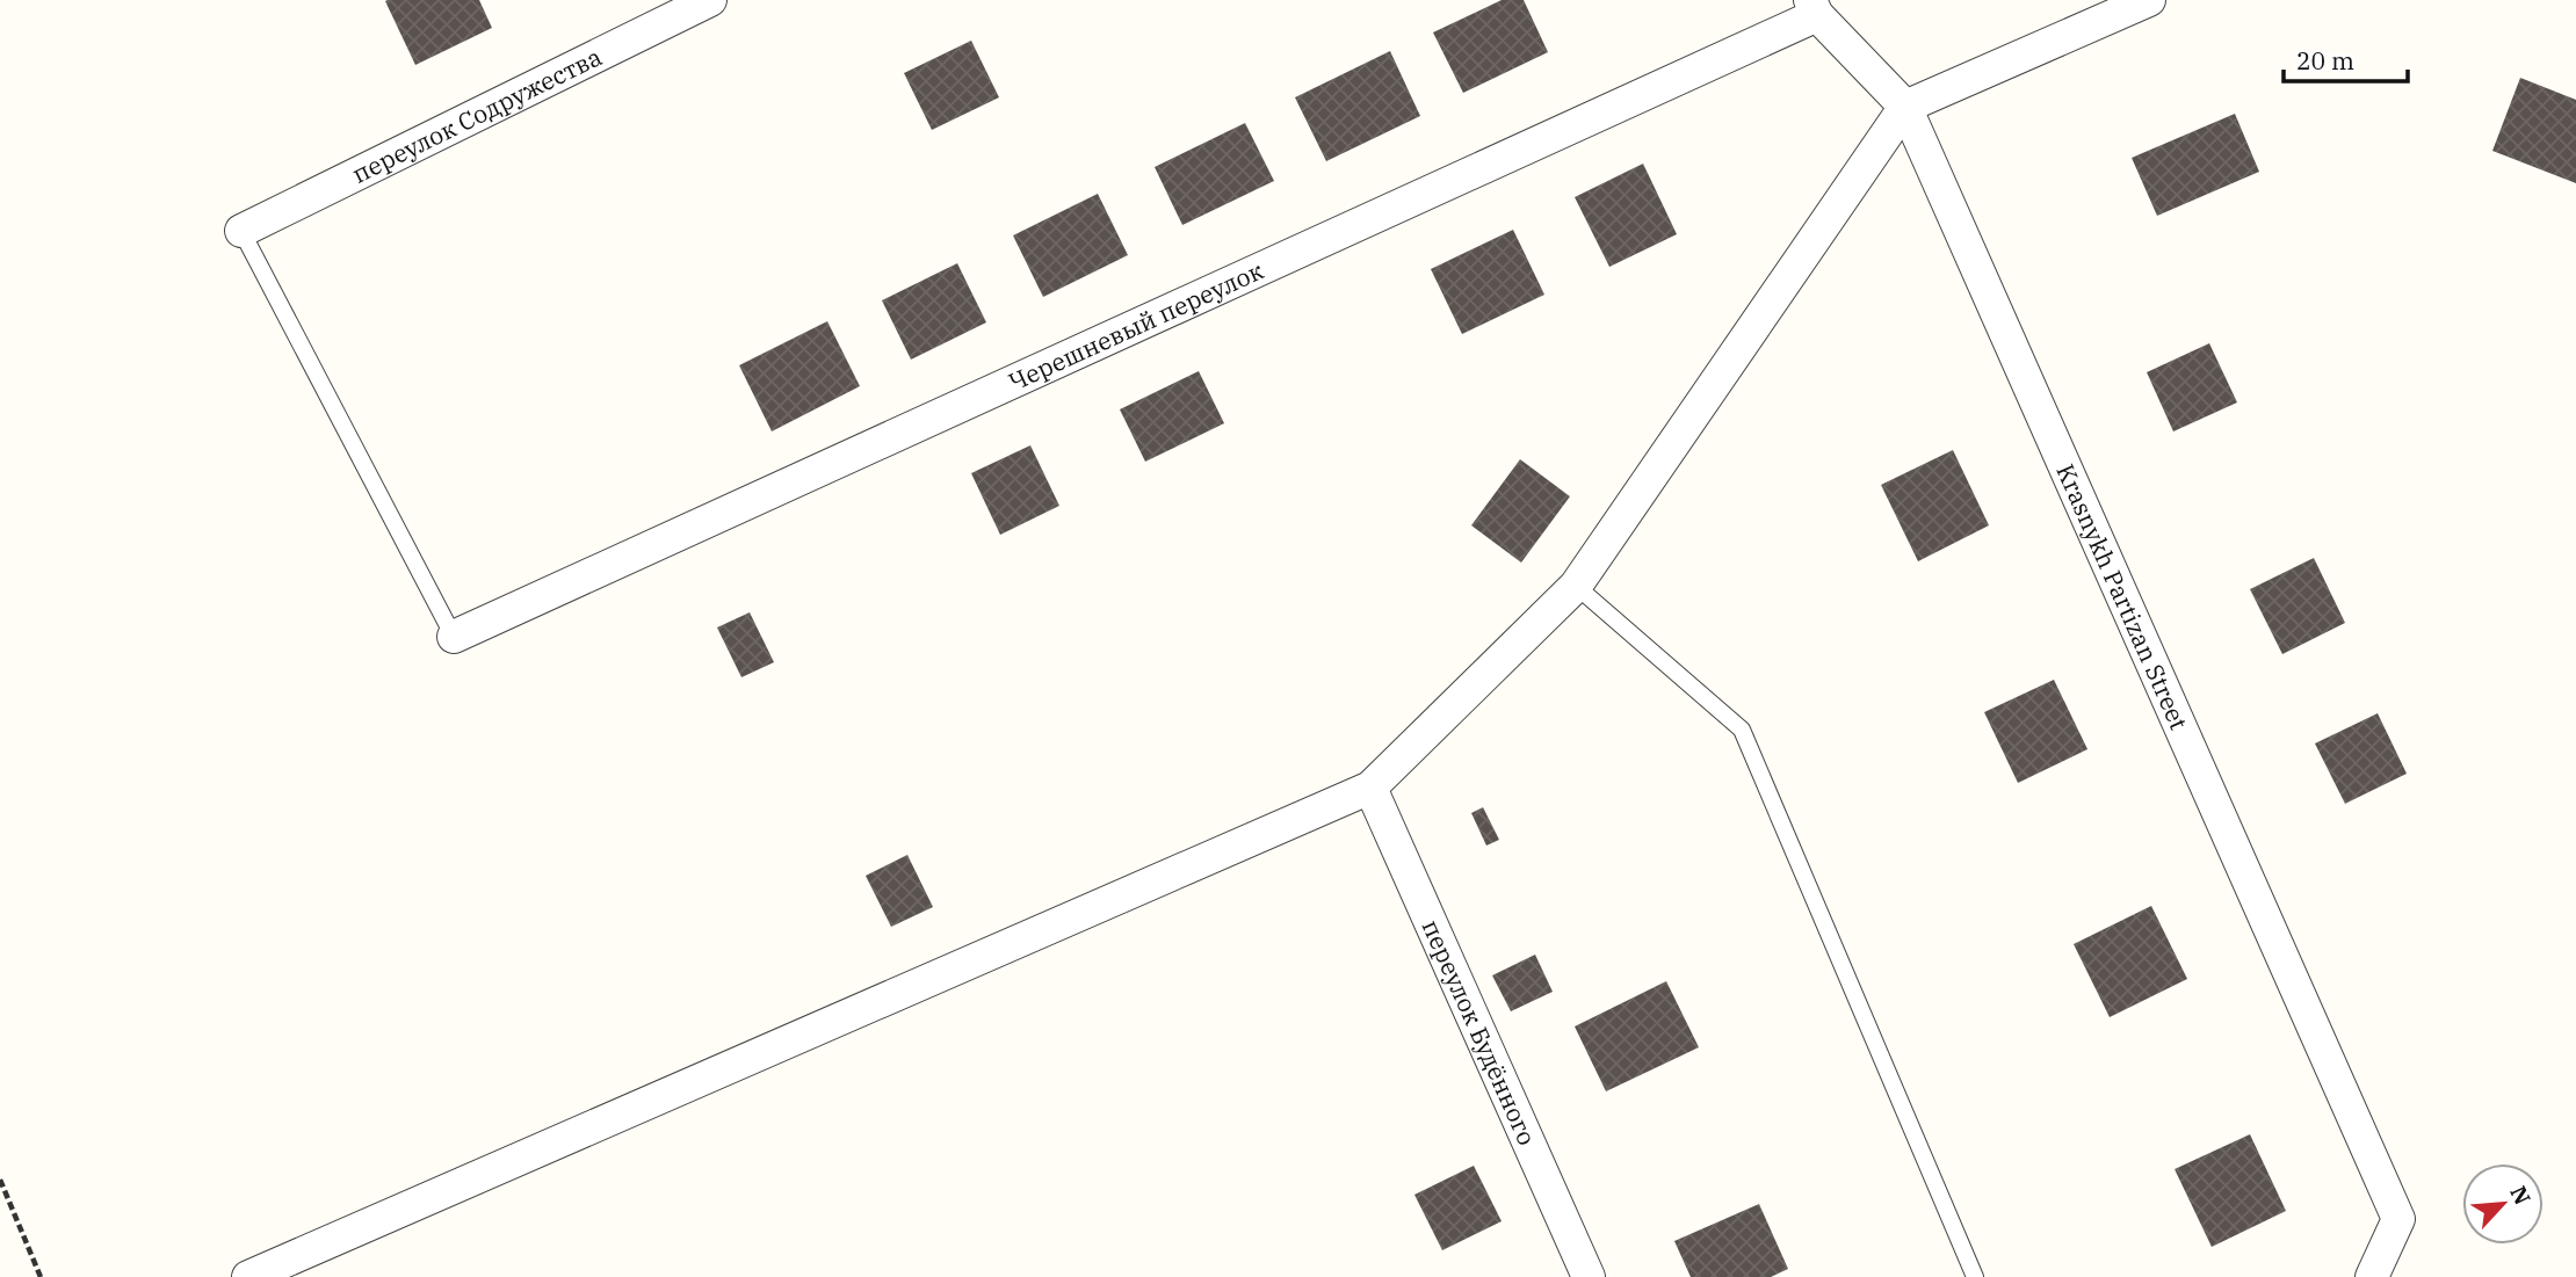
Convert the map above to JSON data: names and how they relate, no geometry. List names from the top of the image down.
{
  "streets": {
    "street": [
      "переулок Содружества",
      "Черешневый переулок",
      "Krasnykh Partizan Street",
      "переулок Будённого"
    ]
  },
  "crossings": [
    ["Черешневый переулок", "Krasnykh Partizan Street"]
  ],
  "scale_bar": "20 m",
  "north": "top right"
}
